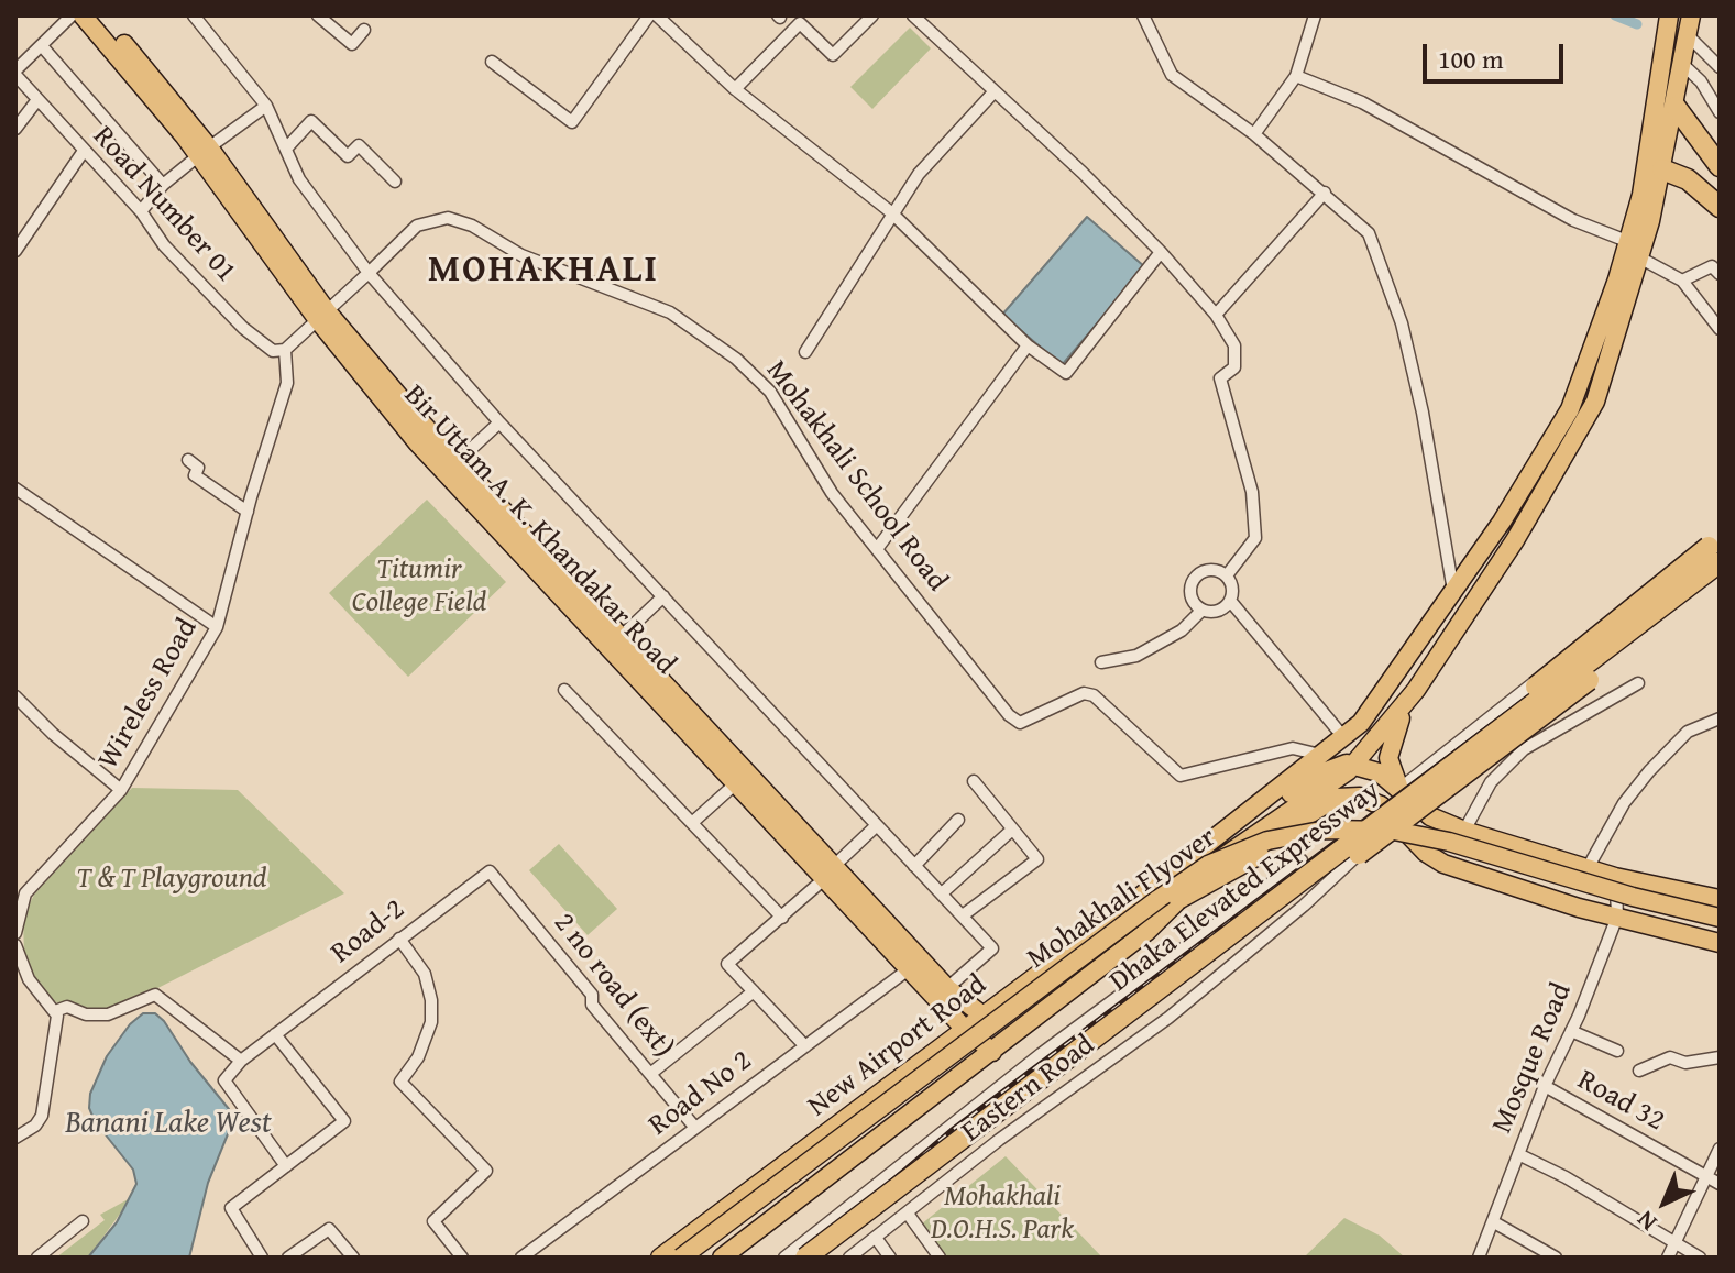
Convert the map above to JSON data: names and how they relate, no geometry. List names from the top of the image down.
{
  "streets": {
    "highway": ["Dhaka Elevated Expressway"],
    "main road": ["Bir Uttam A. K. Khandakar Road", "Mohakhali Flyover", "New Airport Road"],
    "street": [
      "Road Number 01",
      "Mohakhali School Road",
      "Wireless Road",
      "Road-2",
      "2 no road (ext)",
      "Mosque Road",
      "Eastern Road",
      "Road No 2",
      "Road 32"
    ]
  },
  "crossings": [
    ["Road Number 01", "Wireless Road"],
    ["Mohakhali School Road", "Bir Uttam A. K. Khandakar Road"],
    ["Mohakhali School Road", "New Airport Road"],
    ["Bir Uttam A. K. Khandakar Road", "New Airport Road"],
    ["Bir Uttam A. K. Khandakar Road", "Road No 2"],
    ["Road-2", "2 no road (ext)"],
    ["2 no road (ext)", "Road No 2"],
    ["Mosque Road", "Road 32"]
  ],
  "districts": ["MOHAKHALI"],
  "water": ["Banani Lake West"],
  "parks": ["Titumir College Field", "T & T Playground", "Mohakhali D.O.H.S. Park"],
  "scale_bar": "100 m",
  "north": "bottom left"
}
